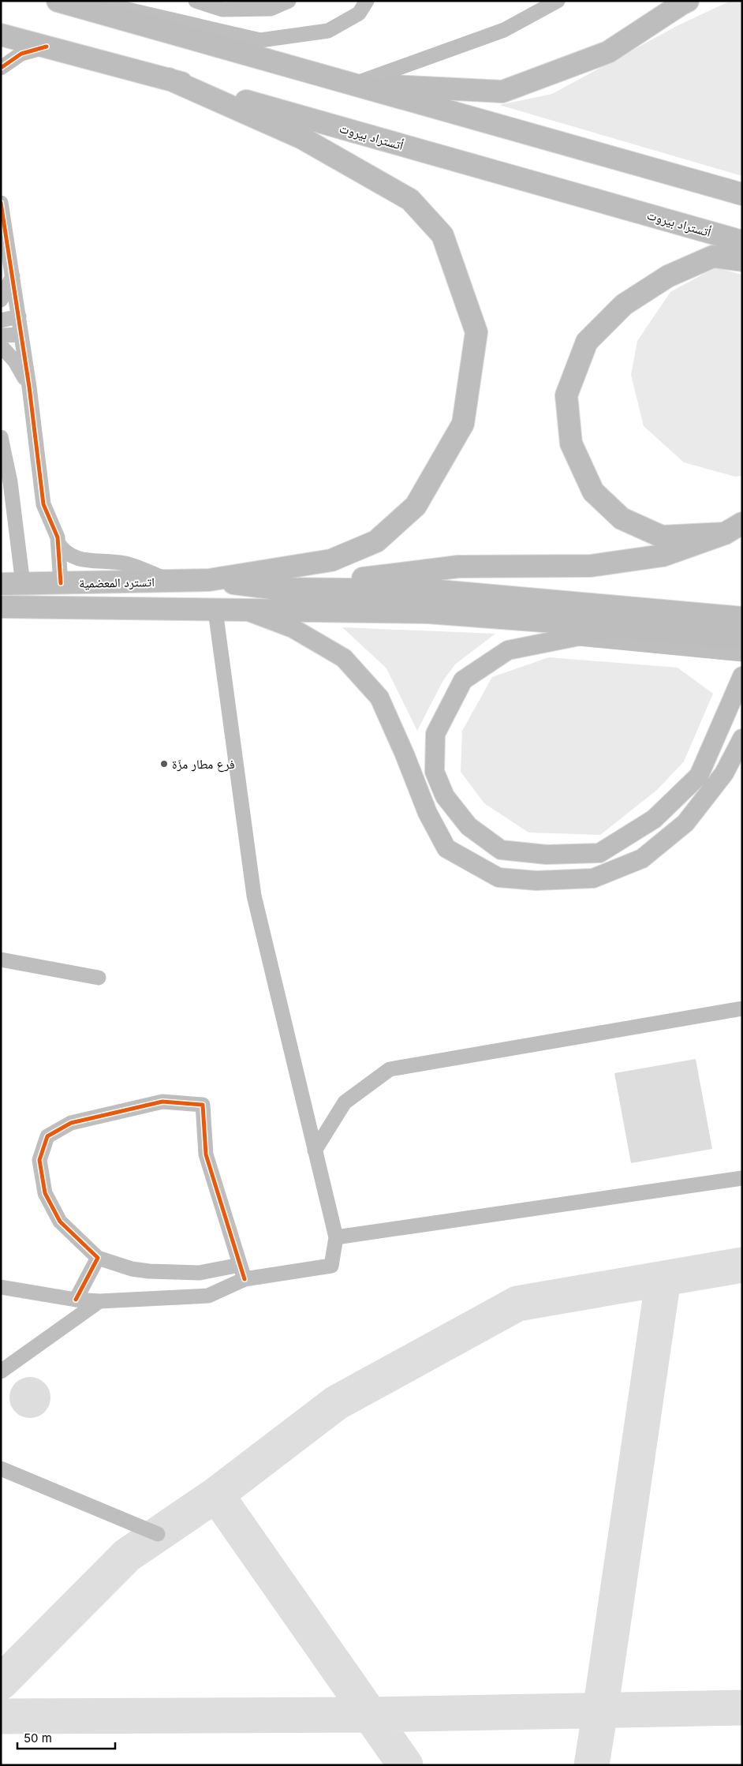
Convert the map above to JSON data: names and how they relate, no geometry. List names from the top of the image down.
{
  "streets": {
    "highway": ["أتستراد بيروت", "اتسترد المعضمية"]
  },
  "places": ["فرع مطار مزّة"],
  "scale_bar": "50 m"
}
